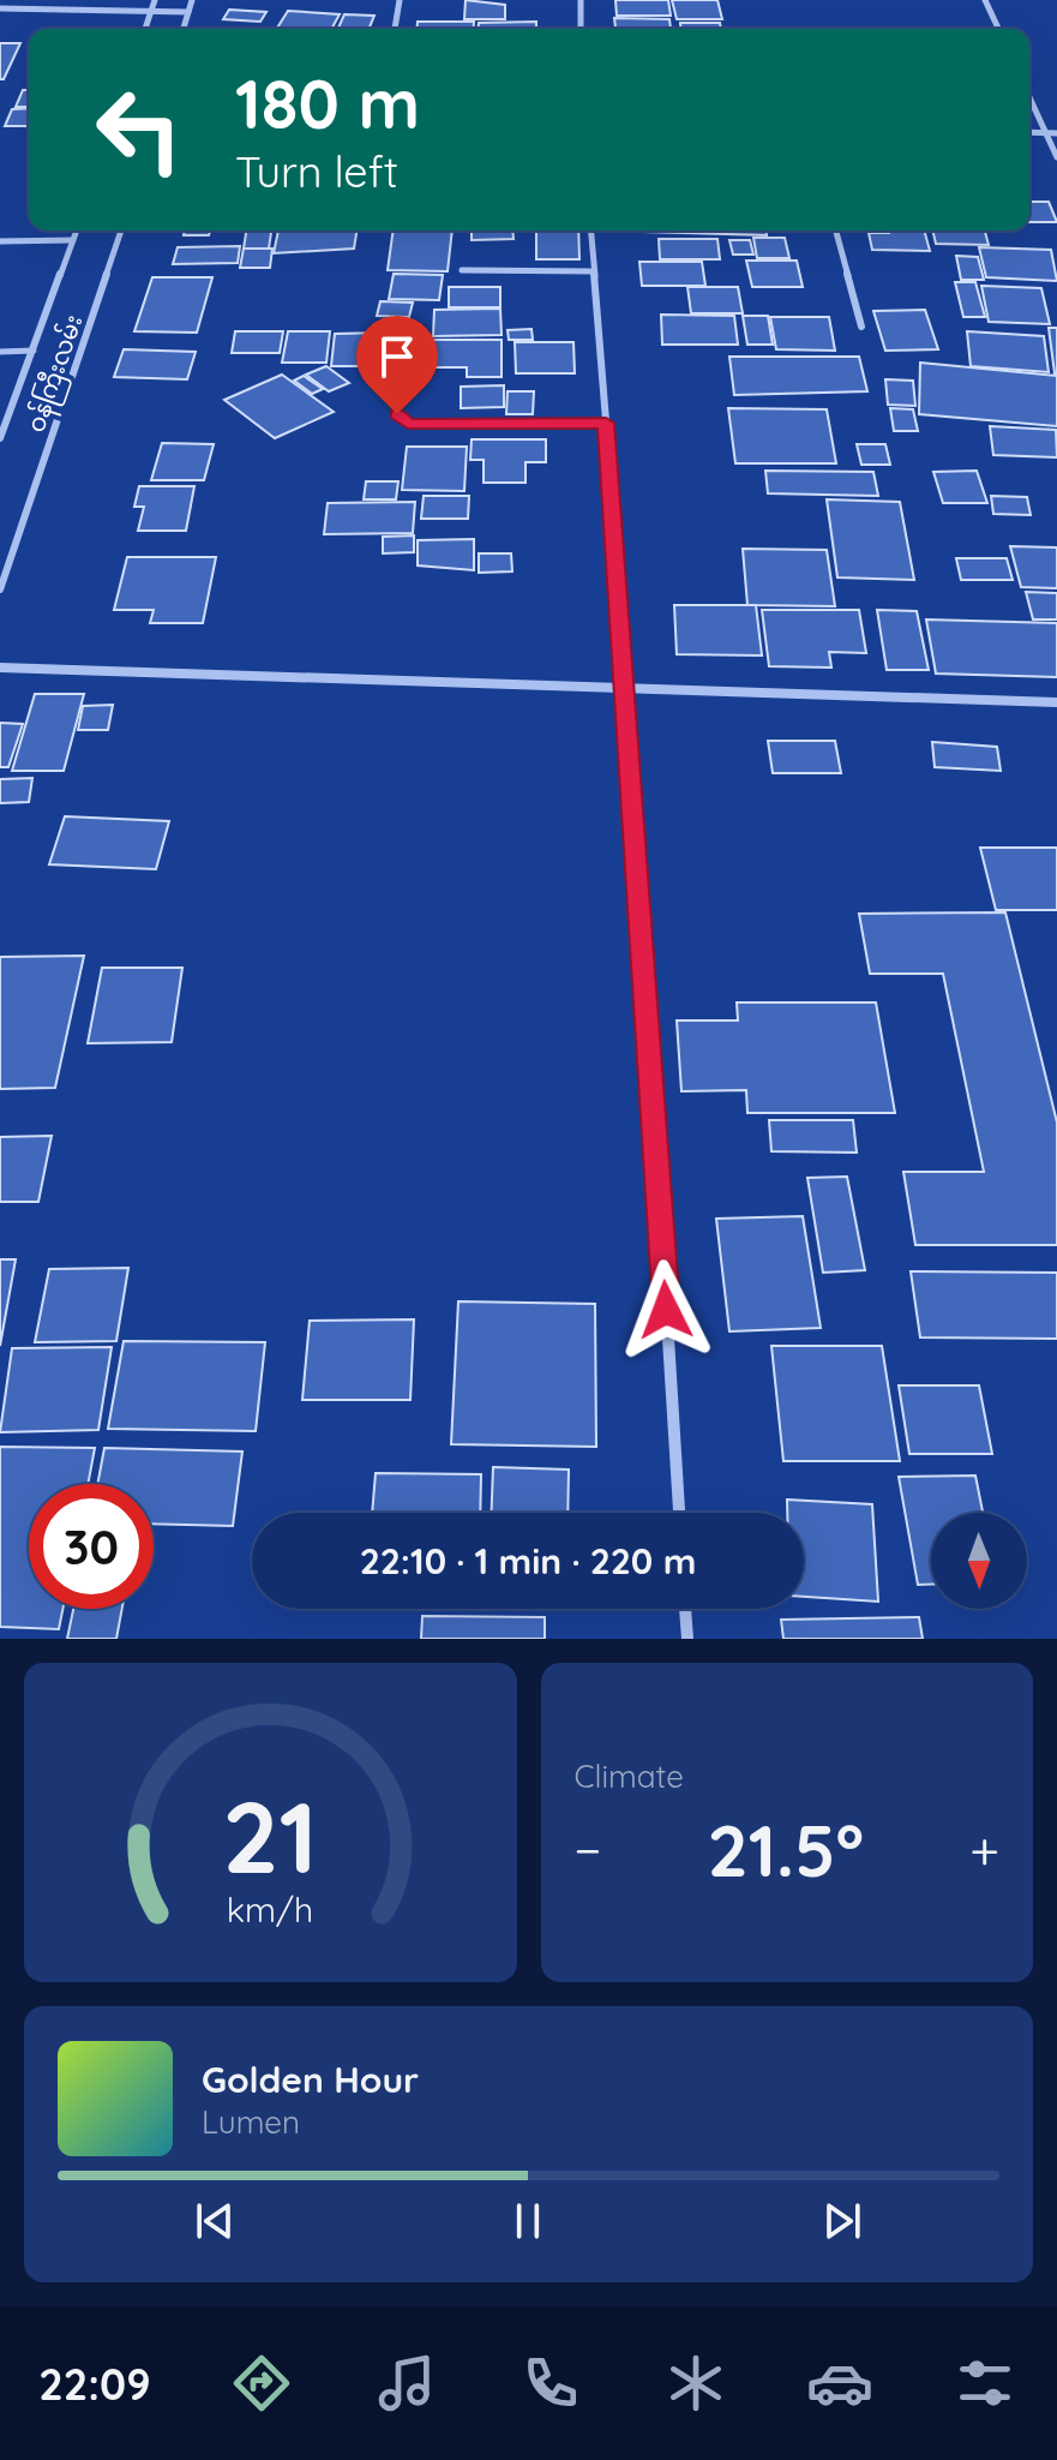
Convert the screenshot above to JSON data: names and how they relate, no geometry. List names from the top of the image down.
{
  "streets": {
    "street": ["ဝန်ကြီးလမ်း"]
  },
  "north": "bottom",
  "page": {
    "turn": ["180 m", "Turn left"],
    "limit": "30",
    "trip": "22:10 · 1 min · 220 m",
    "tile": "Climate",
    "heat": ["−", "21.5°", "+"],
    "song": ["Golden Hour", "Lumen"],
    "tabs": "22:09",
    "gauge": ["21", "km/h"]
  }
}
